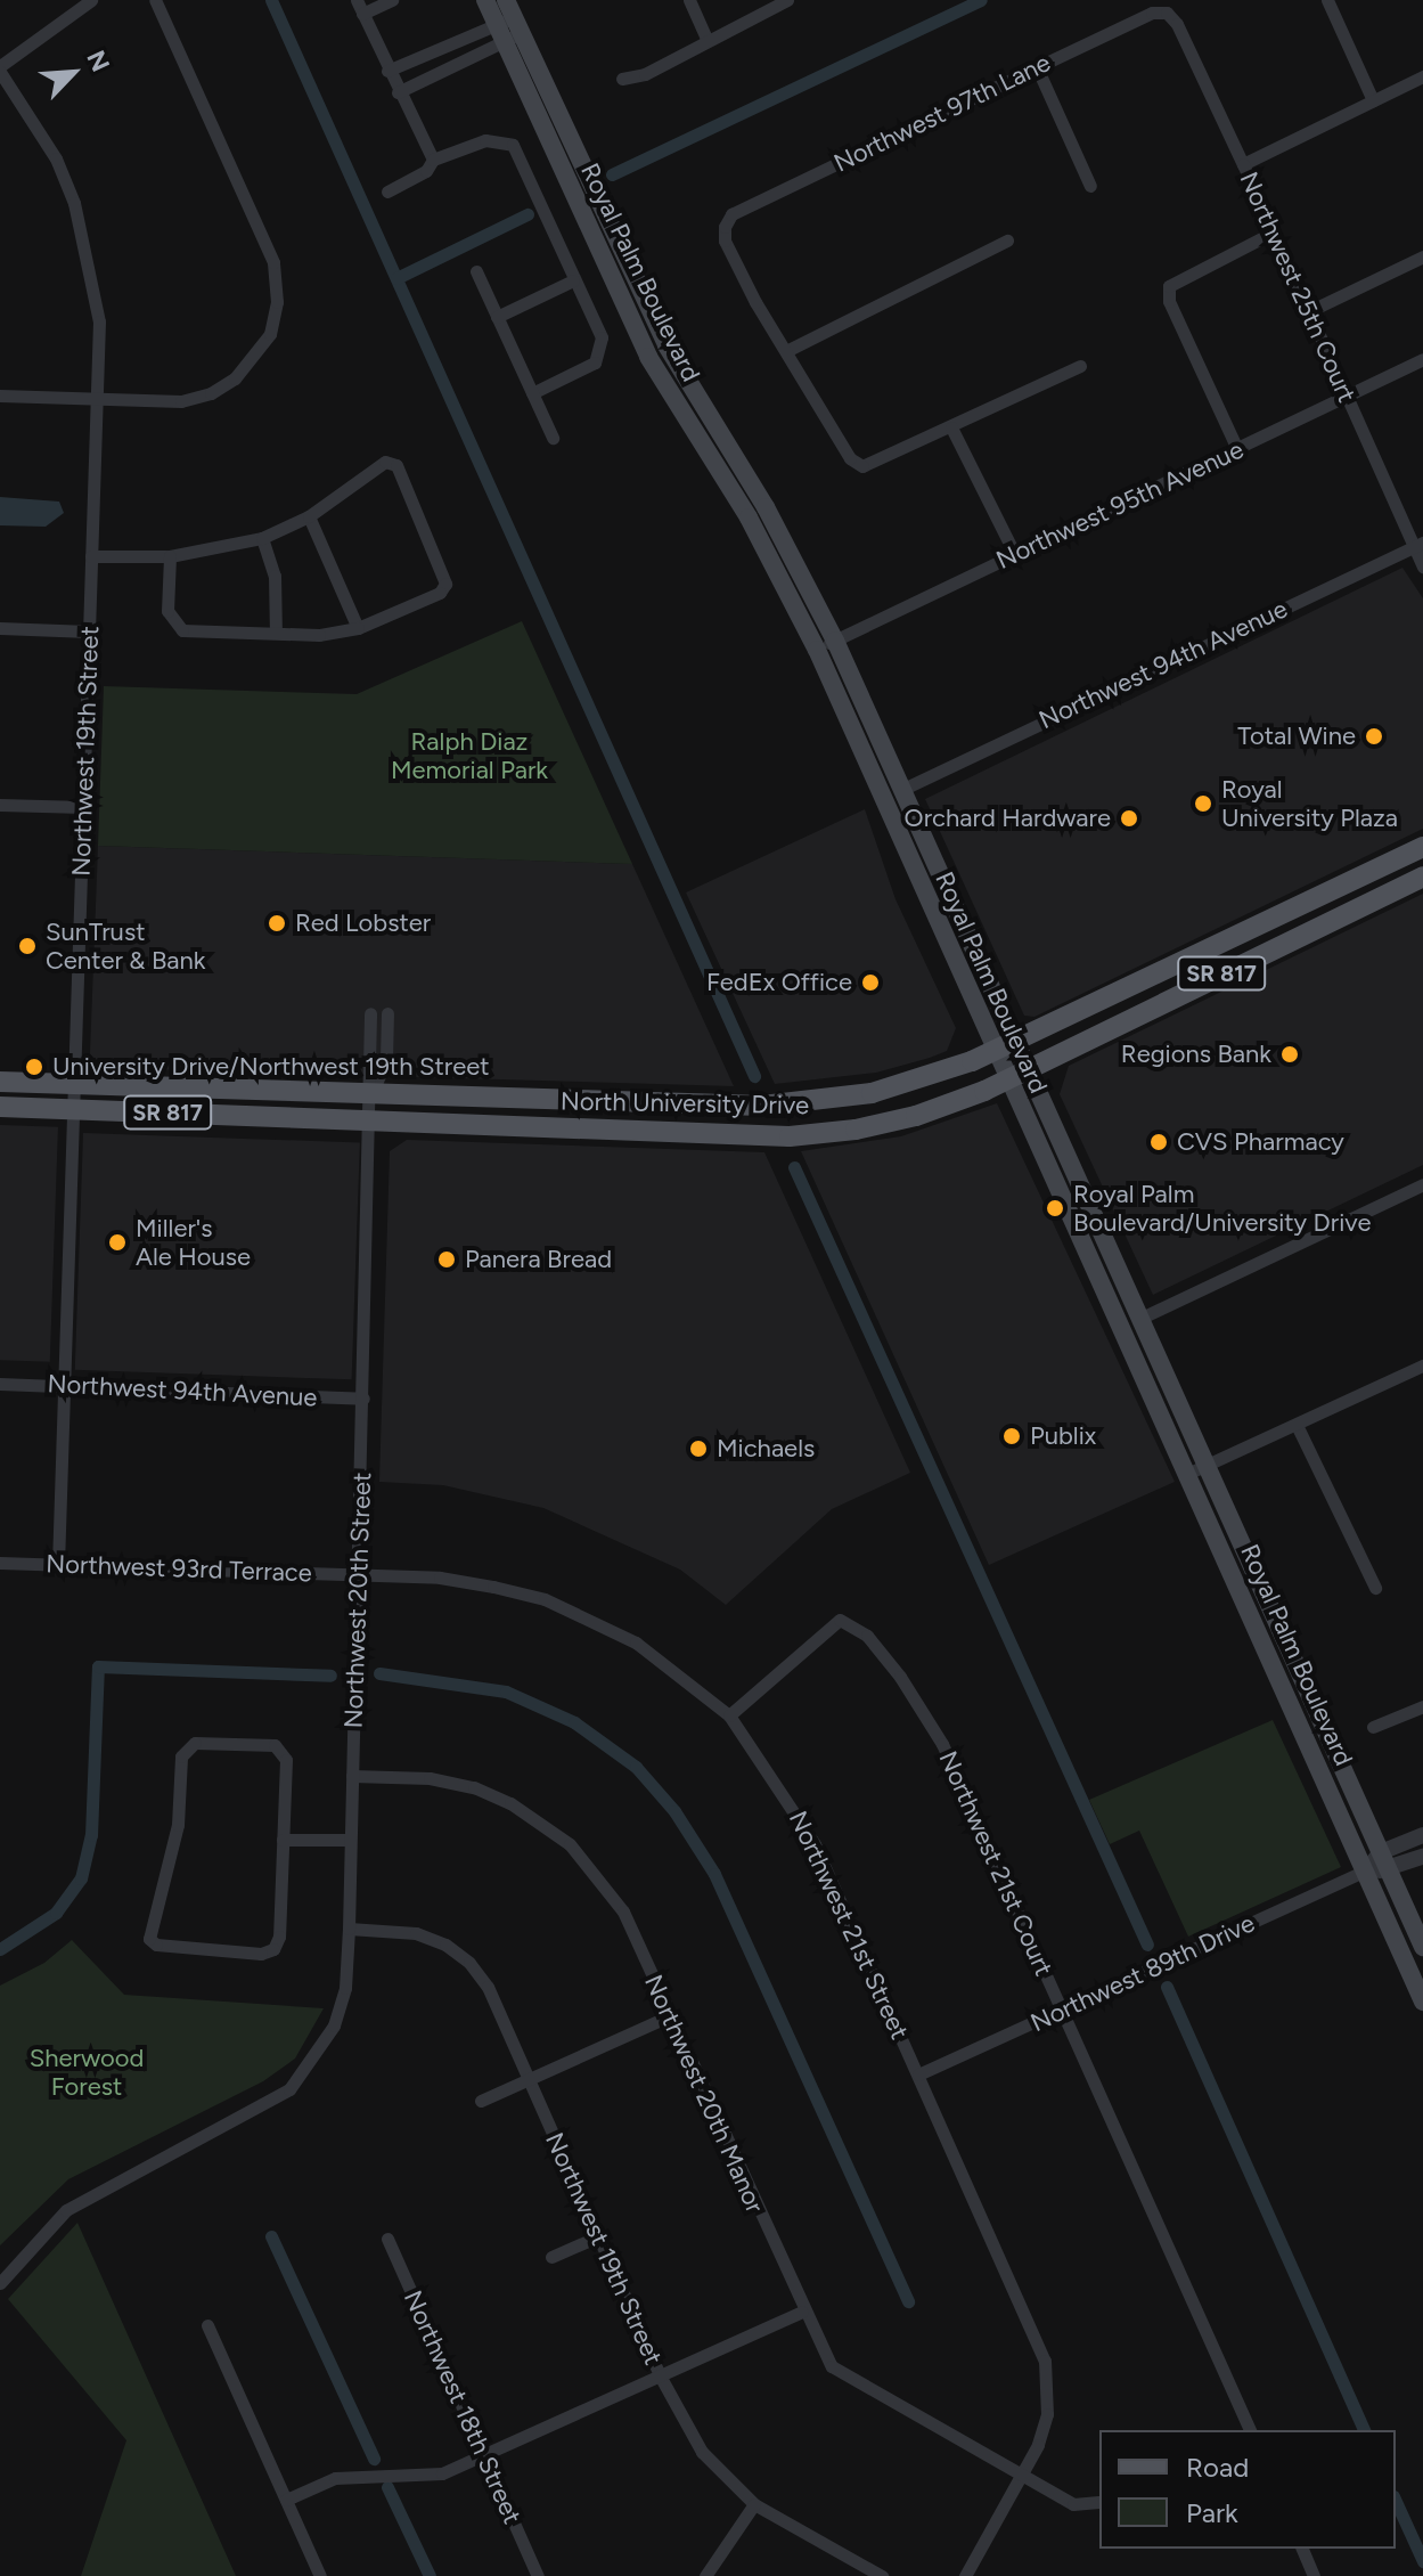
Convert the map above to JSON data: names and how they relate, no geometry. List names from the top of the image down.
{
  "streets": {
    "main road": ["Royal Palm Boulevard", "SR 817", "North University Drive"],
    "street": [
      "Northwest 97th Lane",
      "Northwest 25th Court",
      "Northwest 95th Avenue",
      "Northwest 94th Avenue",
      "Northwest 19th Street",
      "Northwest 93rd Terrace",
      "Northwest 20th Street",
      "Northwest 21st Court",
      "Northwest 21st Street",
      "Northwest 89th Drive",
      "Northwest 20th Manor",
      "Northwest 18th Street"
    ]
  },
  "crossings": [
    ["Northwest 97th Lane", "Northwest 25th Court"],
    ["Royal Palm Boulevard", "Northwest 95th Avenue"],
    ["Royal Palm Boulevard", "Northwest 94th Avenue"],
    ["Royal Palm Boulevard", "North University Drive"],
    ["Royal Palm Boulevard", "Northwest 89th Drive"],
    ["Northwest 25th Court", "Northwest 95th Avenue"],
    ["Northwest 25th Court", "Northwest 94th Avenue"],
    ["Northwest 94th Avenue", "Northwest 19th Street"],
    ["Northwest 94th Avenue", "Northwest 20th Street"],
    ["Northwest 19th Street", "North University Drive"],
    ["Northwest 19th Street", "Northwest 93rd Terrace"],
    ["Northwest 19th Street", "Northwest 20th Street"],
    ["North University Drive", "Northwest 20th Street"],
    ["Northwest 93rd Terrace", "Northwest 20th Street"],
    ["Northwest 93rd Terrace", "Northwest 21st Street"],
    ["Northwest 20th Street", "Northwest 21st Street"],
    ["Northwest 20th Street", "Northwest 20th Manor"],
    ["Northwest 21st Court", "Northwest 21st Street"],
    ["Northwest 21st Court", "Northwest 89th Drive"],
    ["Northwest 21st Street", "Northwest 89th Drive"],
    ["Northwest 21st Street", "Northwest 20th Manor"]
  ],
  "parks": ["Ralph Diaz Memorial Park", "Sherwood Forest"],
  "places": [
    "Total Wine",
    "Royal University Plaza",
    "Orchard Hardware",
    "Red Lobster",
    "SunTrust Center & Bank",
    "FedEx Office",
    "Regions Bank",
    "University Drive/Northwest 19th Street",
    "CVS Pharmacy",
    "Royal Palm Boulevard/University Drive",
    "Miller's Ale House",
    "Panera Bread",
    "Publix",
    "Michaels"
  ],
  "legend": ["Road", "Park"],
  "north": "top right"
}
